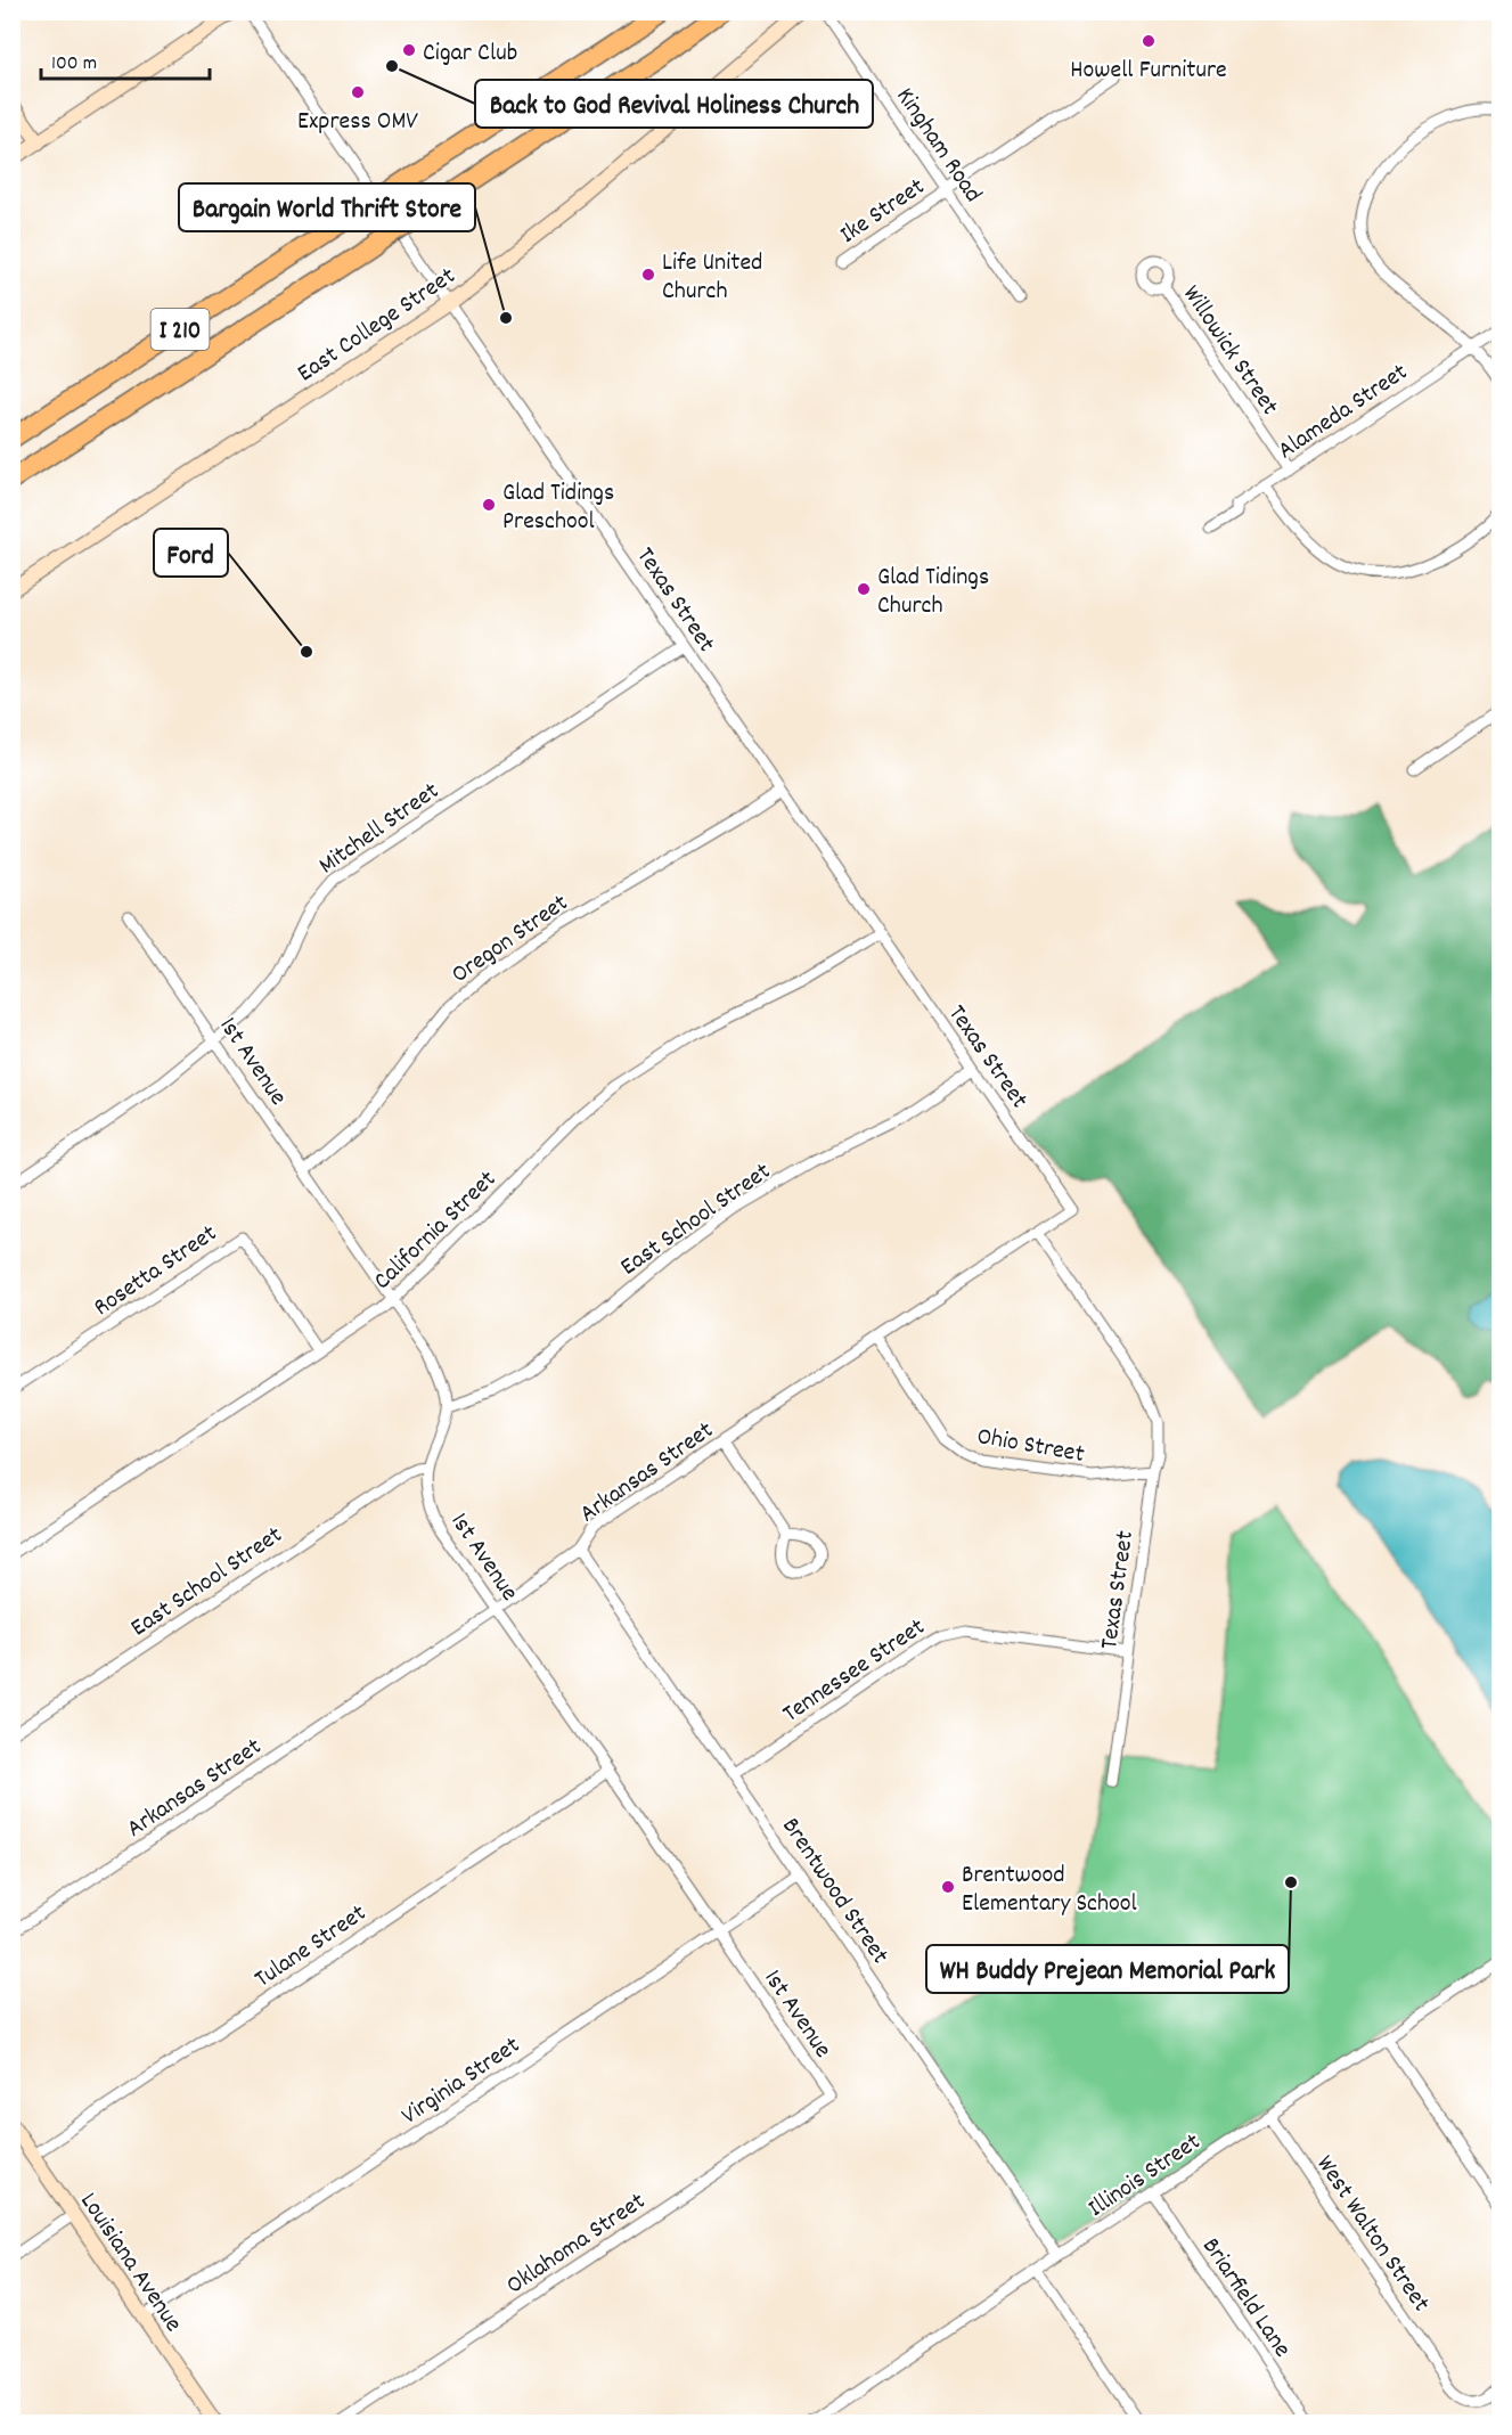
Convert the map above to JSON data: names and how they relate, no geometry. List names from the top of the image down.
{
  "streets": {
    "highway": ["I 210"],
    "street": [
      "Kingham Road",
      "Ike Street",
      "East College Street",
      "Willowick Street",
      "Alameda Street",
      "Texas Street",
      "Mitchell Street",
      "Oregon Street",
      "1st Avenue",
      "East School Street",
      "California Street",
      "Rosetta Street",
      "Ohio Street",
      "Arkansas Street",
      "Tennessee Street",
      "Brentwood Street",
      "Tulane Street",
      "Virginia Street",
      "Illinois Street",
      "West Walton Street",
      "Oklahoma Street",
      "Louisiana Avenue",
      "Briarfield Lane"
    ]
  },
  "crossings": [
    ["Kingham Road", "Ike Street"],
    ["East College Street", "Texas Street"],
    ["Willowick Street", "Alameda Street"],
    ["Texas Street", "Mitchell Street"],
    ["Texas Street", "Oregon Street"],
    ["Texas Street", "East School Street"],
    ["Texas Street", "California Street"],
    ["Texas Street", "Ohio Street"],
    ["Texas Street", "Arkansas Street"],
    ["Texas Street", "Tennessee Street"],
    ["Mitchell Street", "1st Avenue"],
    ["Oregon Street", "1st Avenue"],
    ["1st Avenue", "East School Street"],
    ["1st Avenue", "California Street"],
    ["1st Avenue", "Arkansas Street"],
    ["1st Avenue", "Tulane Street"],
    ["1st Avenue", "Virginia Street"],
    ["1st Avenue", "Oklahoma Street"],
    ["California Street", "Rosetta Street"],
    ["Ohio Street", "Arkansas Street"],
    ["Arkansas Street", "Brentwood Street"],
    ["Tennessee Street", "Brentwood Street"],
    ["Brentwood Street", "Virginia Street"],
    ["Brentwood Street", "Illinois Street"],
    ["Tulane Street", "Louisiana Avenue"],
    ["Virginia Street", "Louisiana Avenue"],
    ["Illinois Street", "West Walton Street"],
    ["Illinois Street", "Briarfield Lane"]
  ],
  "places": [
    "Howell Furniture",
    "Cigar Club",
    "Back to God Revival Holiness Church",
    "Express OMV",
    "Life United Church",
    "Bargain World Thrift Store",
    "Glad Tidings Preschool",
    "Glad Tidings Church",
    "Ford",
    "WH Buddy Prejean Memorial Park",
    "Brentwood Elementary School"
  ],
  "scale_bar": "100 m"
}
